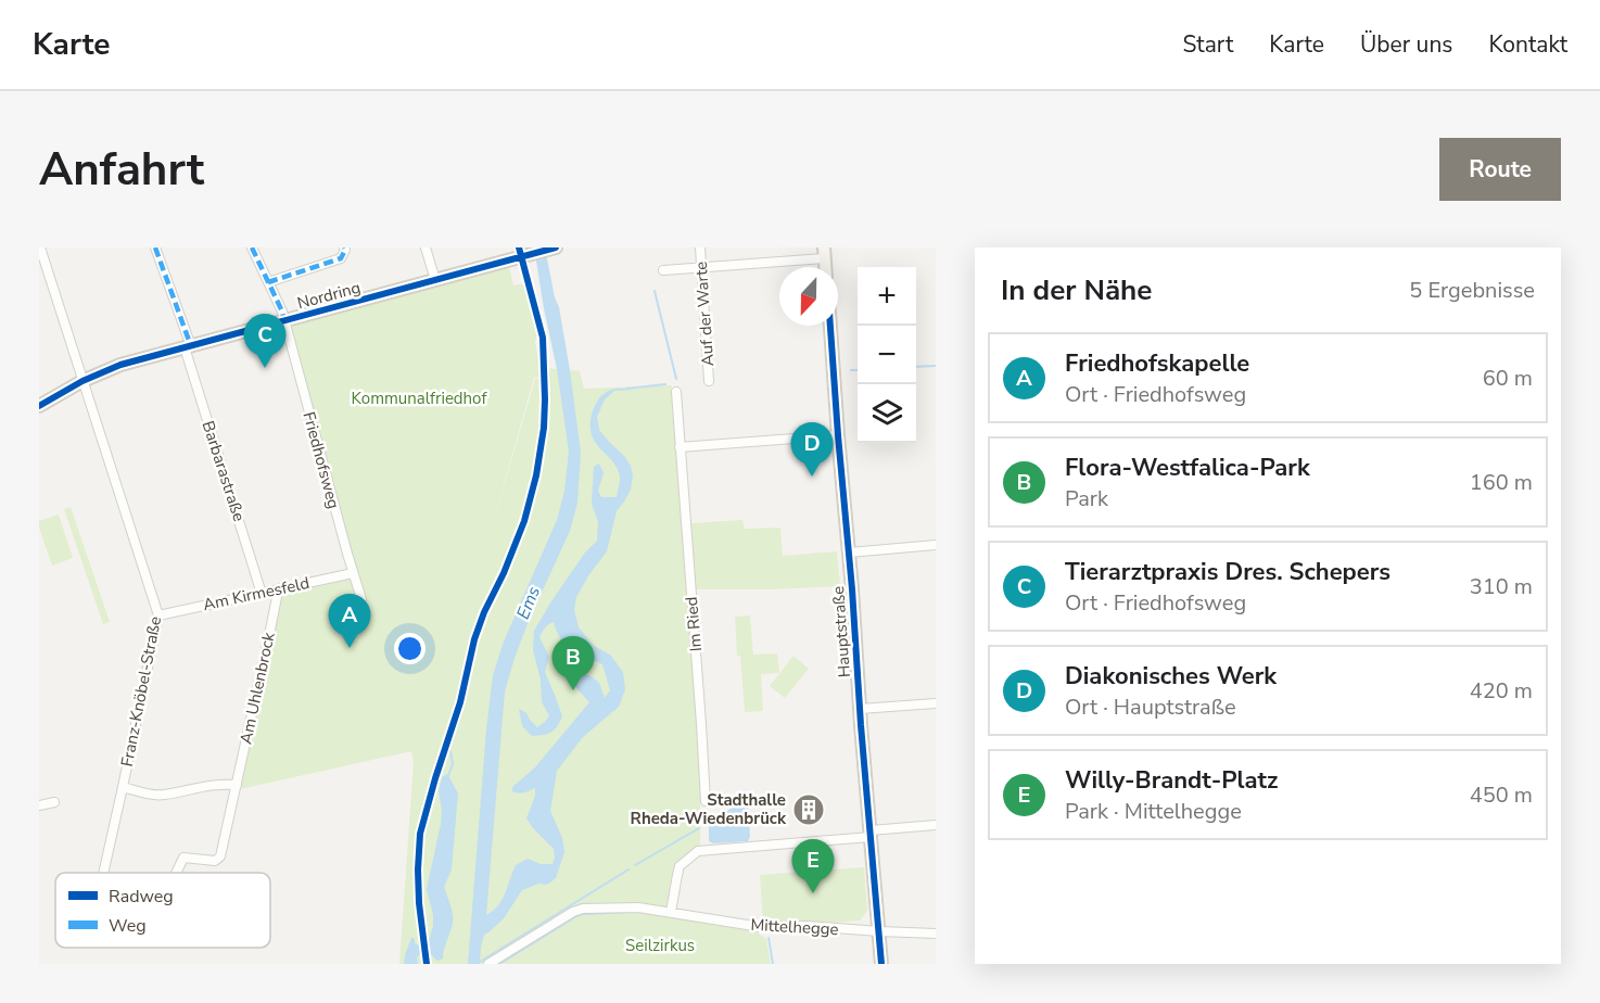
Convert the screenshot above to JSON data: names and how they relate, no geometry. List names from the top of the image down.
{
  "streets": {
    "street": [
      "Nordring",
      "Auf der Warte",
      "Friedhofsweg",
      "Barbarastraße",
      "Am Kirmesfeld",
      "Im Ried",
      "Hauptstraße",
      "Am Uhlenbrock",
      "Franz-Knöbel-Straße",
      "Mittelhegge"
    ]
  },
  "crossings": [
    ["Nordring", "Friedhofsweg"],
    ["Nordring", "Barbarastraße"],
    ["Nordring", "Franz-Knöbel-Straße"],
    ["Friedhofsweg", "Am Kirmesfeld"],
    ["Barbarastraße", "Am Kirmesfeld"],
    ["Am Kirmesfeld", "Am Uhlenbrock"],
    ["Am Kirmesfeld", "Franz-Knöbel-Straße"],
    ["Hauptstraße", "Mittelhegge"]
  ],
  "water": ["Ems"],
  "parks": ["Kommunalfriedhof", "Seilzirkus"],
  "places": {
    "building": ["Stadthalle Rheda-Wiedenbrück"]
  },
  "legend": ["Radweg", "Weg"],
  "north": "bottom",
  "page": {
    "header": "Karte",
    "nav": [
      "Start",
      "Karte",
      "Über uns",
      "Kontakt"
    ],
    "buttons": "Route",
    "title": "Anfahrt",
    "heading": ["In der Nähe", "5 Ergebnisse"],
    "map_buttons": ["+", "−"],
    "pins": [
      "C",
      "D",
      "A",
      "B",
      "E"
    ],
    "list": [
      {
        "mark": "A",
        "name": "Friedhofskapelle",
        "note": "Ort · Friedhofsweg",
        "value": "60 m"
      },
      {
        "mark": "B",
        "name": "Flora-Westfalica-Park",
        "note": "Park",
        "value": "160 m"
      },
      {
        "mark": "C",
        "name": "Tierarztpraxis Dres. Schepers",
        "note": "Ort · Friedhofsweg",
        "value": "310 m"
      },
      {
        "mark": "D",
        "name": "Diakonisches Werk",
        "note": "Ort · Hauptstraße",
        "value": "420 m"
      },
      {
        "mark": "E",
        "name": "Willy-Brandt-Platz",
        "note": "Park · Mittelhegge",
        "value": "450 m"
      }
    ]
  }
}
